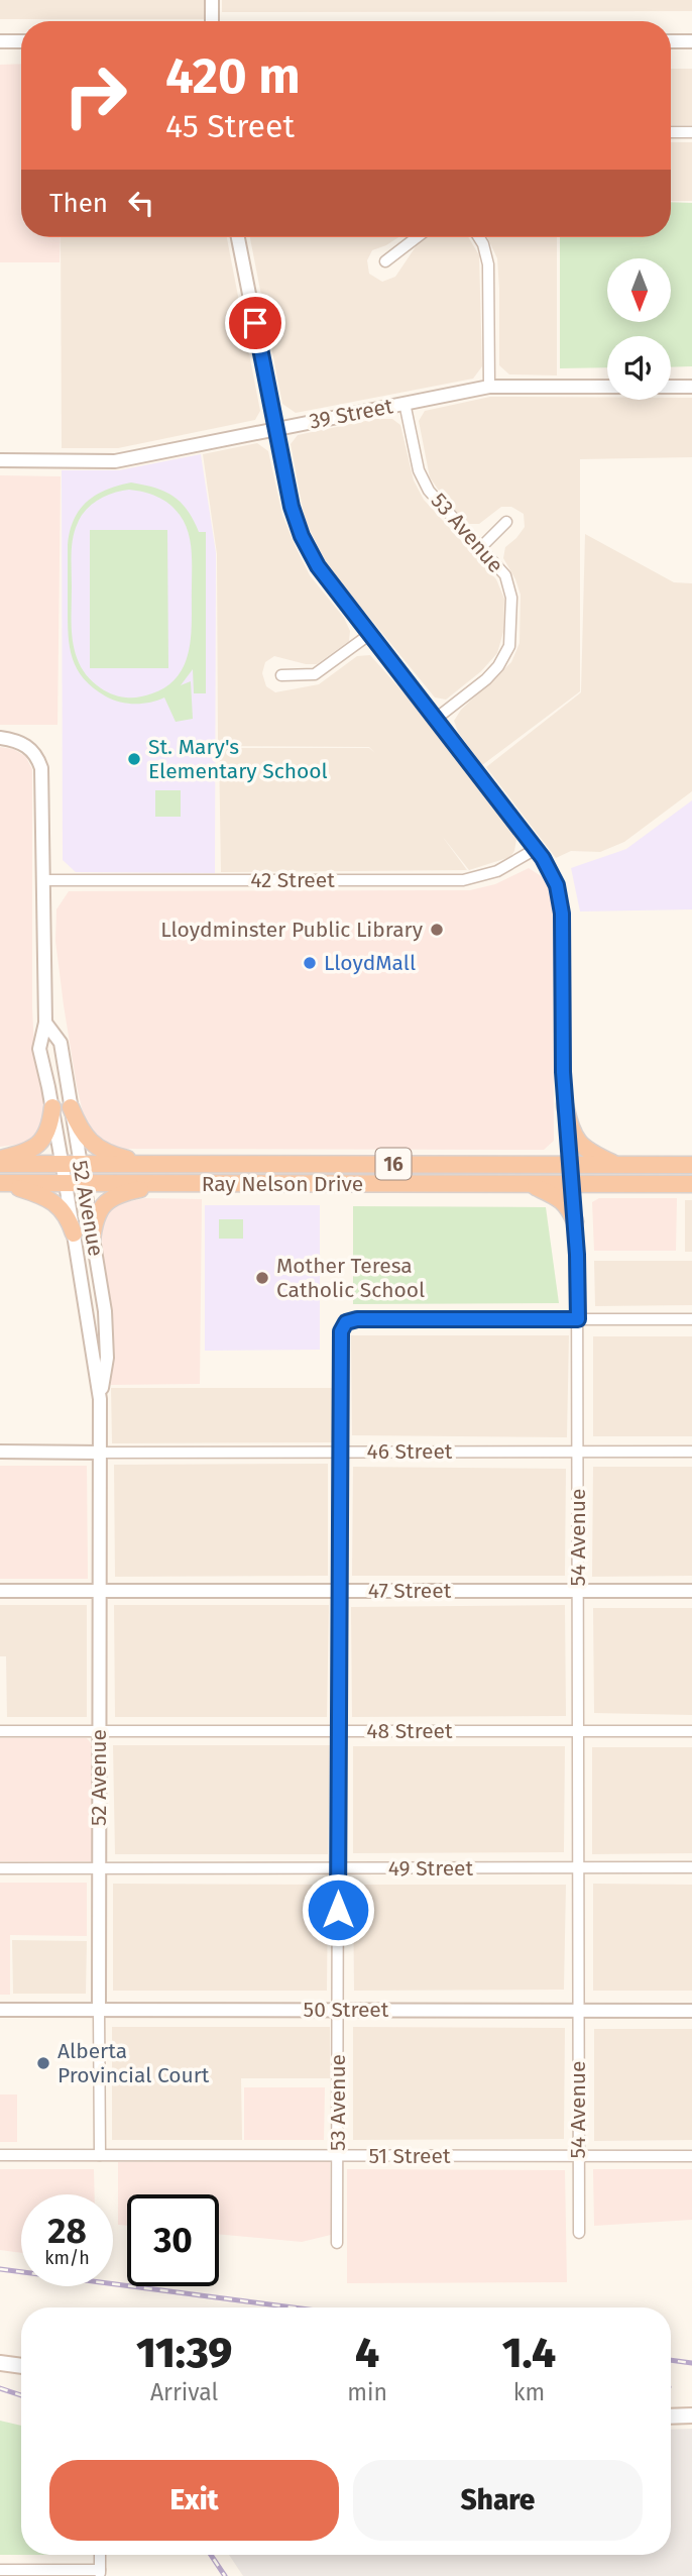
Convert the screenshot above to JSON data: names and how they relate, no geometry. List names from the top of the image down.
{
  "streets": {
    "highway": ["16", "Ray Nelson Drive"],
    "street": [
      "39 Street",
      "53 Avenue",
      "42 Street",
      "52 Avenue",
      "46 Street",
      "54 Avenue",
      "47 Street",
      "48 Street",
      "49 Street",
      "50 Street",
      "51 Street"
    ]
  },
  "crossings": [
    ["39 Street", "53 Avenue"],
    ["53 Avenue", "46 Street"],
    ["53 Avenue", "54 Avenue"],
    ["53 Avenue", "47 Street"],
    ["53 Avenue", "48 Street"],
    ["53 Avenue", "49 Street"],
    ["53 Avenue", "50 Street"],
    ["53 Avenue", "51 Street"],
    ["42 Street", "52 Avenue"],
    ["42 Street", "54 Avenue"],
    ["Ray Nelson Drive", "52 Avenue"],
    ["Ray Nelson Drive", "54 Avenue"],
    ["52 Avenue", "46 Street"],
    ["52 Avenue", "47 Street"],
    ["52 Avenue", "48 Street"],
    ["52 Avenue", "49 Street"],
    ["52 Avenue", "50 Street"],
    ["52 Avenue", "51 Street"],
    ["46 Street", "54 Avenue"],
    ["54 Avenue", "47 Street"],
    ["54 Avenue", "48 Street"],
    ["54 Avenue", "49 Street"],
    ["54 Avenue", "50 Street"],
    ["54 Avenue", "51 Street"]
  ],
  "places": [
    "St. Mary's Elementary School",
    "Lloydminster Public Library",
    "LloydMall",
    "Mother Teresa Catholic School",
    "Alberta Provincial Court"
  ],
  "north": "bottom",
  "page": {
    "turn": ["420 m", "45 Street"],
    "then": "Then",
    "speed": "28 km/h",
    "limit": "30",
    "eta": [
      "11:39",
      "Arrival",
      "4",
      "min",
      "1.4",
      "km"
    ],
    "buttons": ["Exit", "Share"]
  }
}
